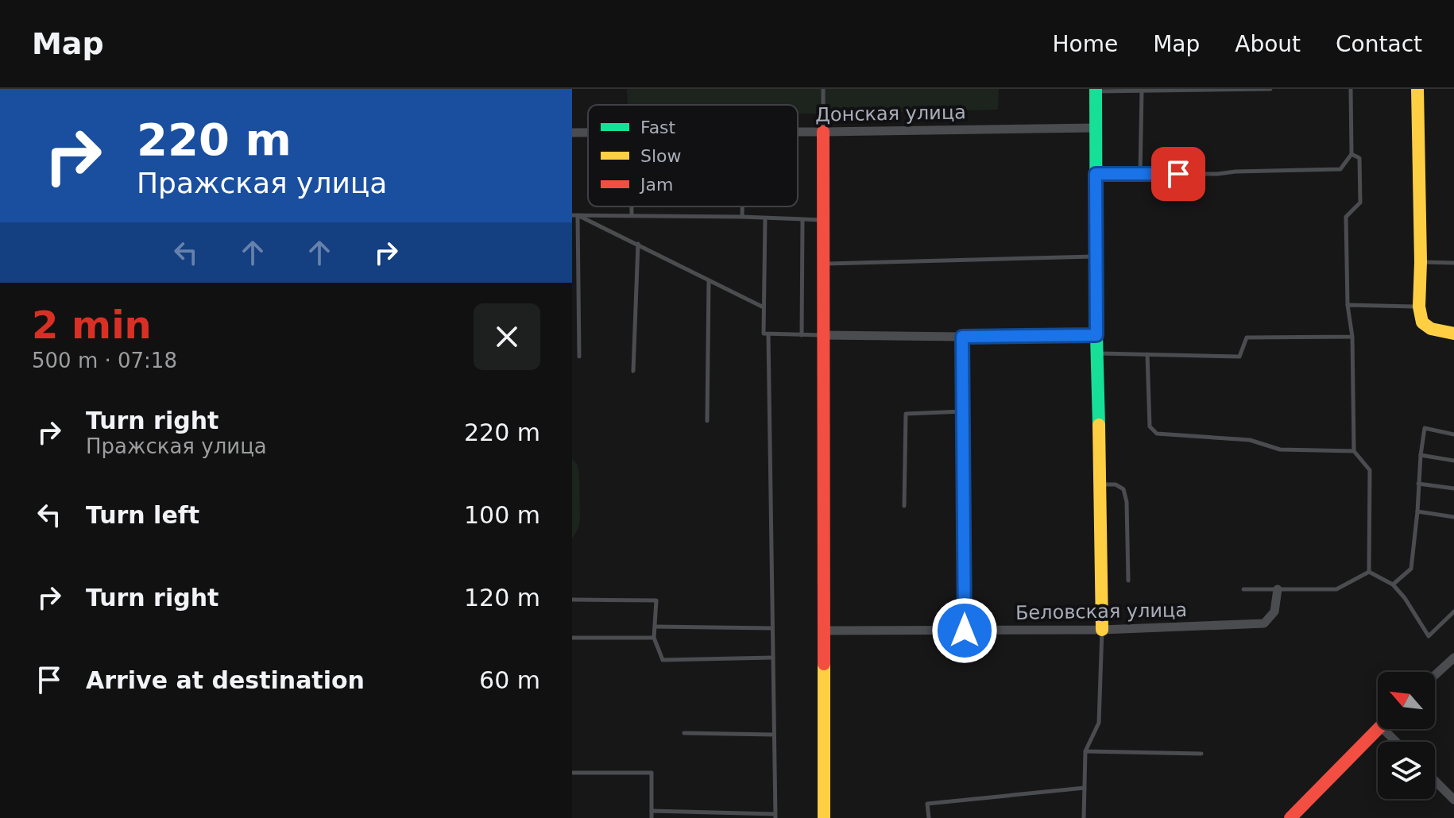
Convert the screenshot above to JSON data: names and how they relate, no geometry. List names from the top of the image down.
{
  "streets": {
    "street": ["Донская улица", "Беловская улица"]
  },
  "legend": ["Fast", "Slow", "Jam"],
  "north": "top left",
  "page": {
    "header": "Map",
    "nav": [
      "Home",
      "Map",
      "About",
      "Contact"
    ],
    "turn": ["220 m", "Пражская улица"],
    "heading": ["2 min", "500 m · 07:18"],
    "list": [
      {
        "name": "Turn right",
        "note": "Пражская улица",
        "value": "220 m"
      },
      {
        "name": "Turn left",
        "value": "100 m"
      },
      {
        "name": "Turn right",
        "value": "120 m"
      },
      {
        "name": "Arrive at destination",
        "value": "60 m"
      }
    ]
  }
}
